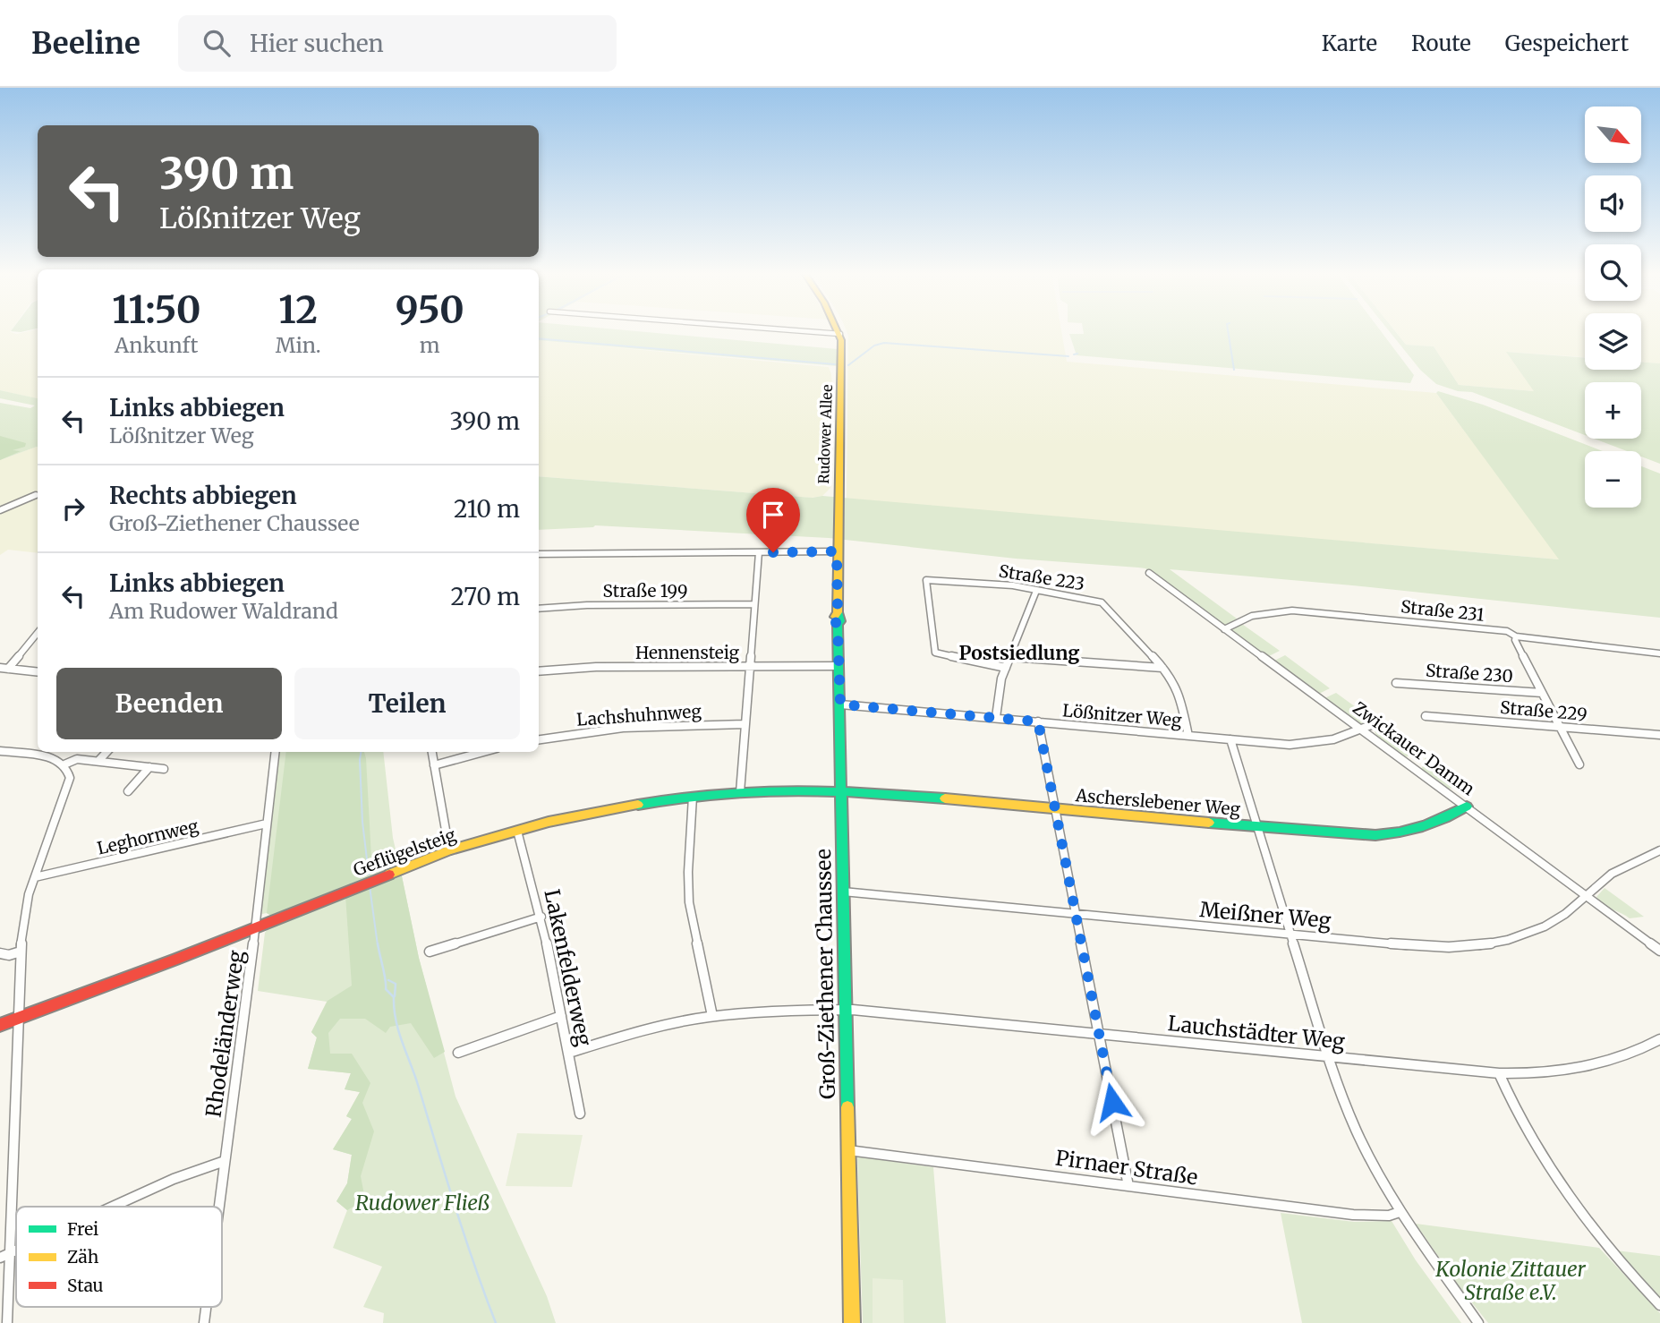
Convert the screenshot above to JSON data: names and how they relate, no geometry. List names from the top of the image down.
{
  "streets": {
    "street": [
      "Rudower Allee",
      "Straße 223",
      "Straße 199",
      "Straße 231",
      "Hennensteig",
      "Straße 230",
      "Straße 229",
      "Lachshuhnweg",
      "Lößnitzer Weg",
      "Zwickauer Damm",
      "Ascherslebener Weg",
      "Leghornweg",
      "Geflügelsteig",
      "Meißner Weg",
      "Lakenfelderweg",
      "Groß-Ziethener Chaussee",
      "Lauchstädter Weg",
      "Rhodeländerweg",
      "Pirnaer Straße"
    ]
  },
  "crossings": [
    ["Rudower Allee", "Groß-Ziethener Chaussee"],
    ["Straße 223", "Lößnitzer Weg"],
    ["Straße 231", "Zwickauer Damm"],
    ["Hennensteig", "Groß-Ziethener Chaussee"],
    ["Lößnitzer Weg", "Zwickauer Damm"],
    ["Lößnitzer Weg", "Groß-Ziethener Chaussee"],
    ["Zwickauer Damm", "Ascherslebener Weg"],
    ["Zwickauer Damm", "Meißner Weg"],
    ["Ascherslebener Weg", "Geflügelsteig"],
    ["Ascherslebener Weg", "Groß-Ziethener Chaussee"],
    ["Leghornweg", "Rhodeländerweg"],
    ["Geflügelsteig", "Lakenfelderweg"],
    ["Geflügelsteig", "Groß-Ziethener Chaussee"],
    ["Geflügelsteig", "Rhodeländerweg"],
    ["Meißner Weg", "Groß-Ziethener Chaussee"],
    ["Lakenfelderweg", "Lauchstädter Weg"],
    ["Groß-Ziethener Chaussee", "Lauchstädter Weg"],
    ["Groß-Ziethener Chaussee", "Pirnaer Straße"]
  ],
  "districts": ["Postsiedlung"],
  "parks": ["Rudower Fließ", "Kolonie Zittauer Straße e.V."],
  "legend": ["Frei", "Zäh", "Stau"],
  "north": "bottom right",
  "page": {
    "header": "Beeline",
    "search": "Hier suchen",
    "nav": ["Karte", "Route", "Gespeichert"],
    "map_buttons": ["+", "−"],
    "turn": ["390 m", "Lößnitzer Weg"],
    "eta": [
      "11:50",
      "Ankunft",
      "12",
      "Min.",
      "950",
      "m"
    ],
    "list": [
      {
        "name": "Links abbiegen",
        "note": "Lößnitzer Weg",
        "value": "390 m"
      },
      {
        "name": "Rechts abbiegen",
        "note": "Groß-Ziethener Chaussee",
        "value": "210 m"
      },
      {
        "name": "Links abbiegen",
        "note": "Am Rudower Waldrand",
        "value": "270 m"
      }
    ],
    "buttons": ["Beenden", "Teilen"]
  }
}
